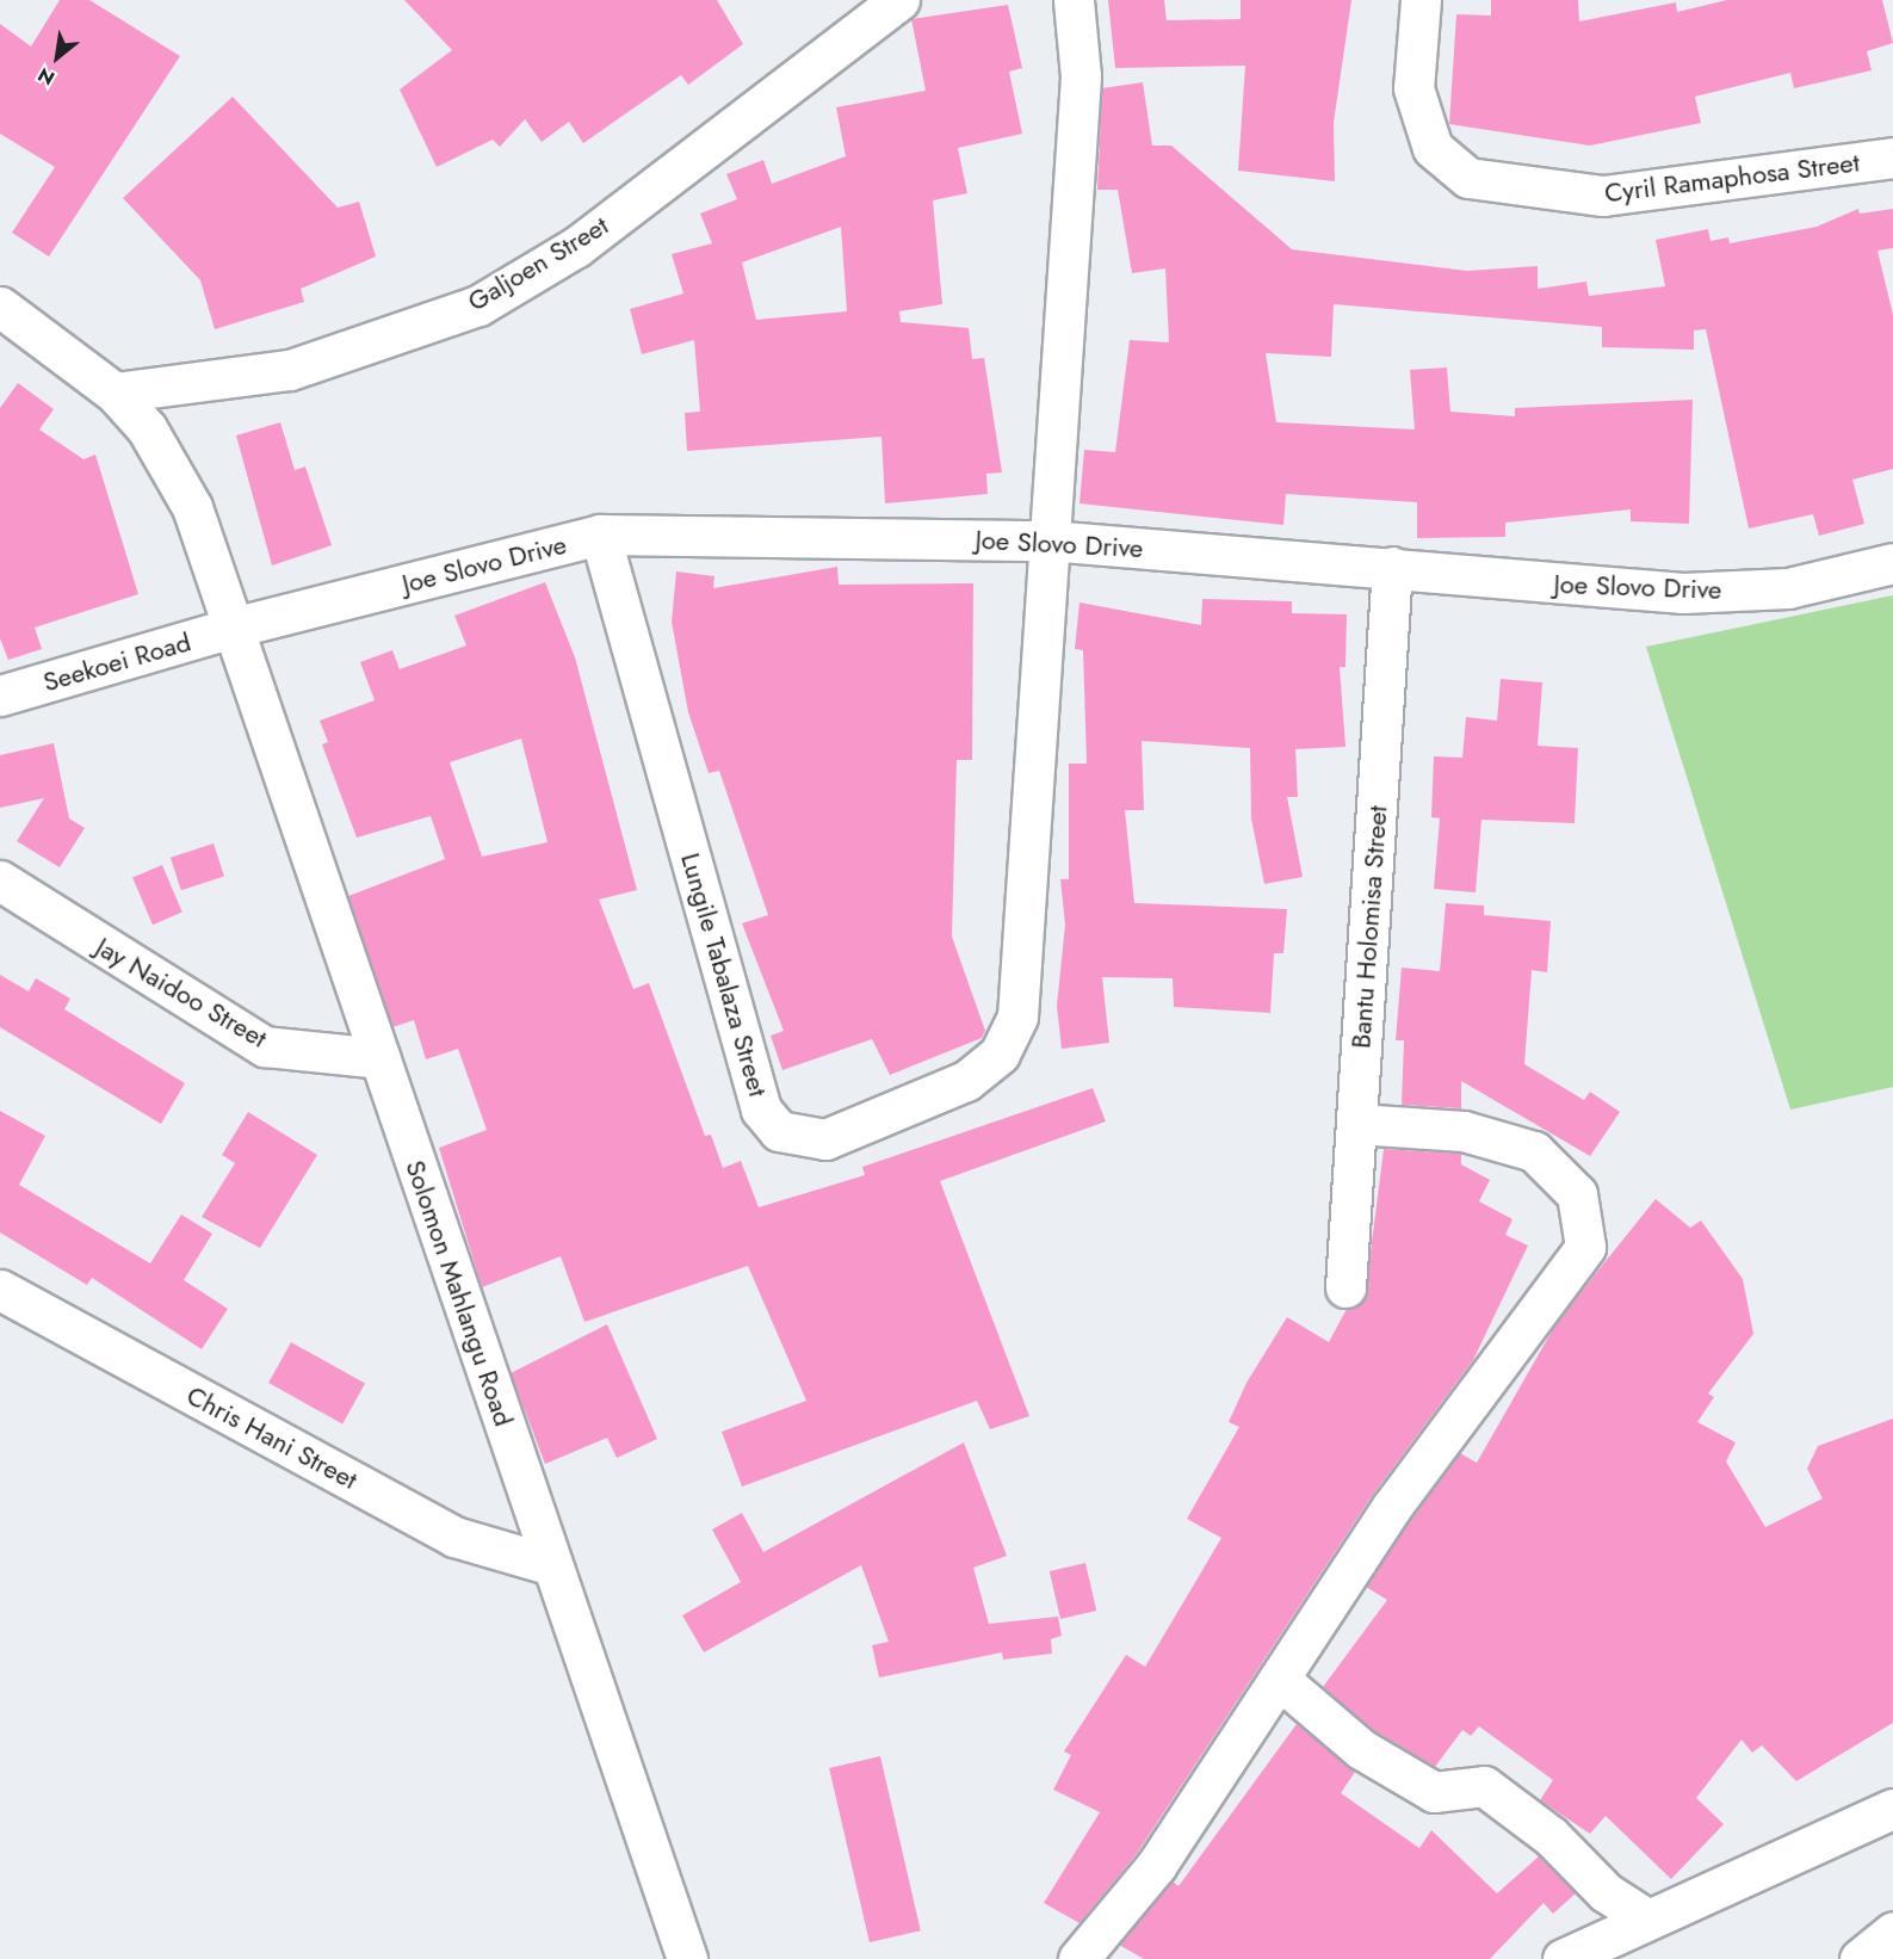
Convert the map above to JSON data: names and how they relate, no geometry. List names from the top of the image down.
{
  "streets": {
    "street": [
      "Cyril Ramaphosa Street",
      "Galjoen Street",
      "Joe Slovo Drive",
      "Seekoei Road",
      "Bantu Holomisa Street",
      "Lungile Tabalaza Street",
      "Jay Naidoo Street",
      "Solomon Mahlangu Road",
      "Chris Hani Street"
    ]
  },
  "crossings": [
    ["Galjoen Street", "Solomon Mahlangu Road"],
    ["Joe Slovo Drive", "Seekoei Road"],
    ["Joe Slovo Drive", "Bantu Holomisa Street"],
    ["Joe Slovo Drive", "Lungile Tabalaza Street"],
    ["Joe Slovo Drive", "Solomon Mahlangu Road"],
    ["Seekoei Road", "Solomon Mahlangu Road"],
    ["Jay Naidoo Street", "Solomon Mahlangu Road"],
    ["Solomon Mahlangu Road", "Chris Hani Street"]
  ],
  "north": "bottom left"
}
